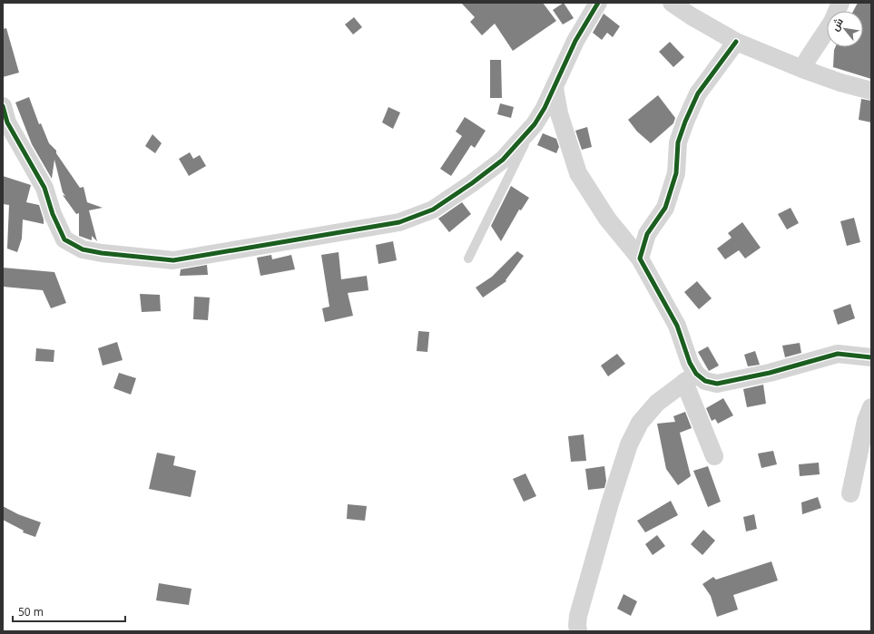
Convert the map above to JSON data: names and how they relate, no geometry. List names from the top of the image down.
{
  "scale_bar": "50 m",
  "north": "top left"
}
